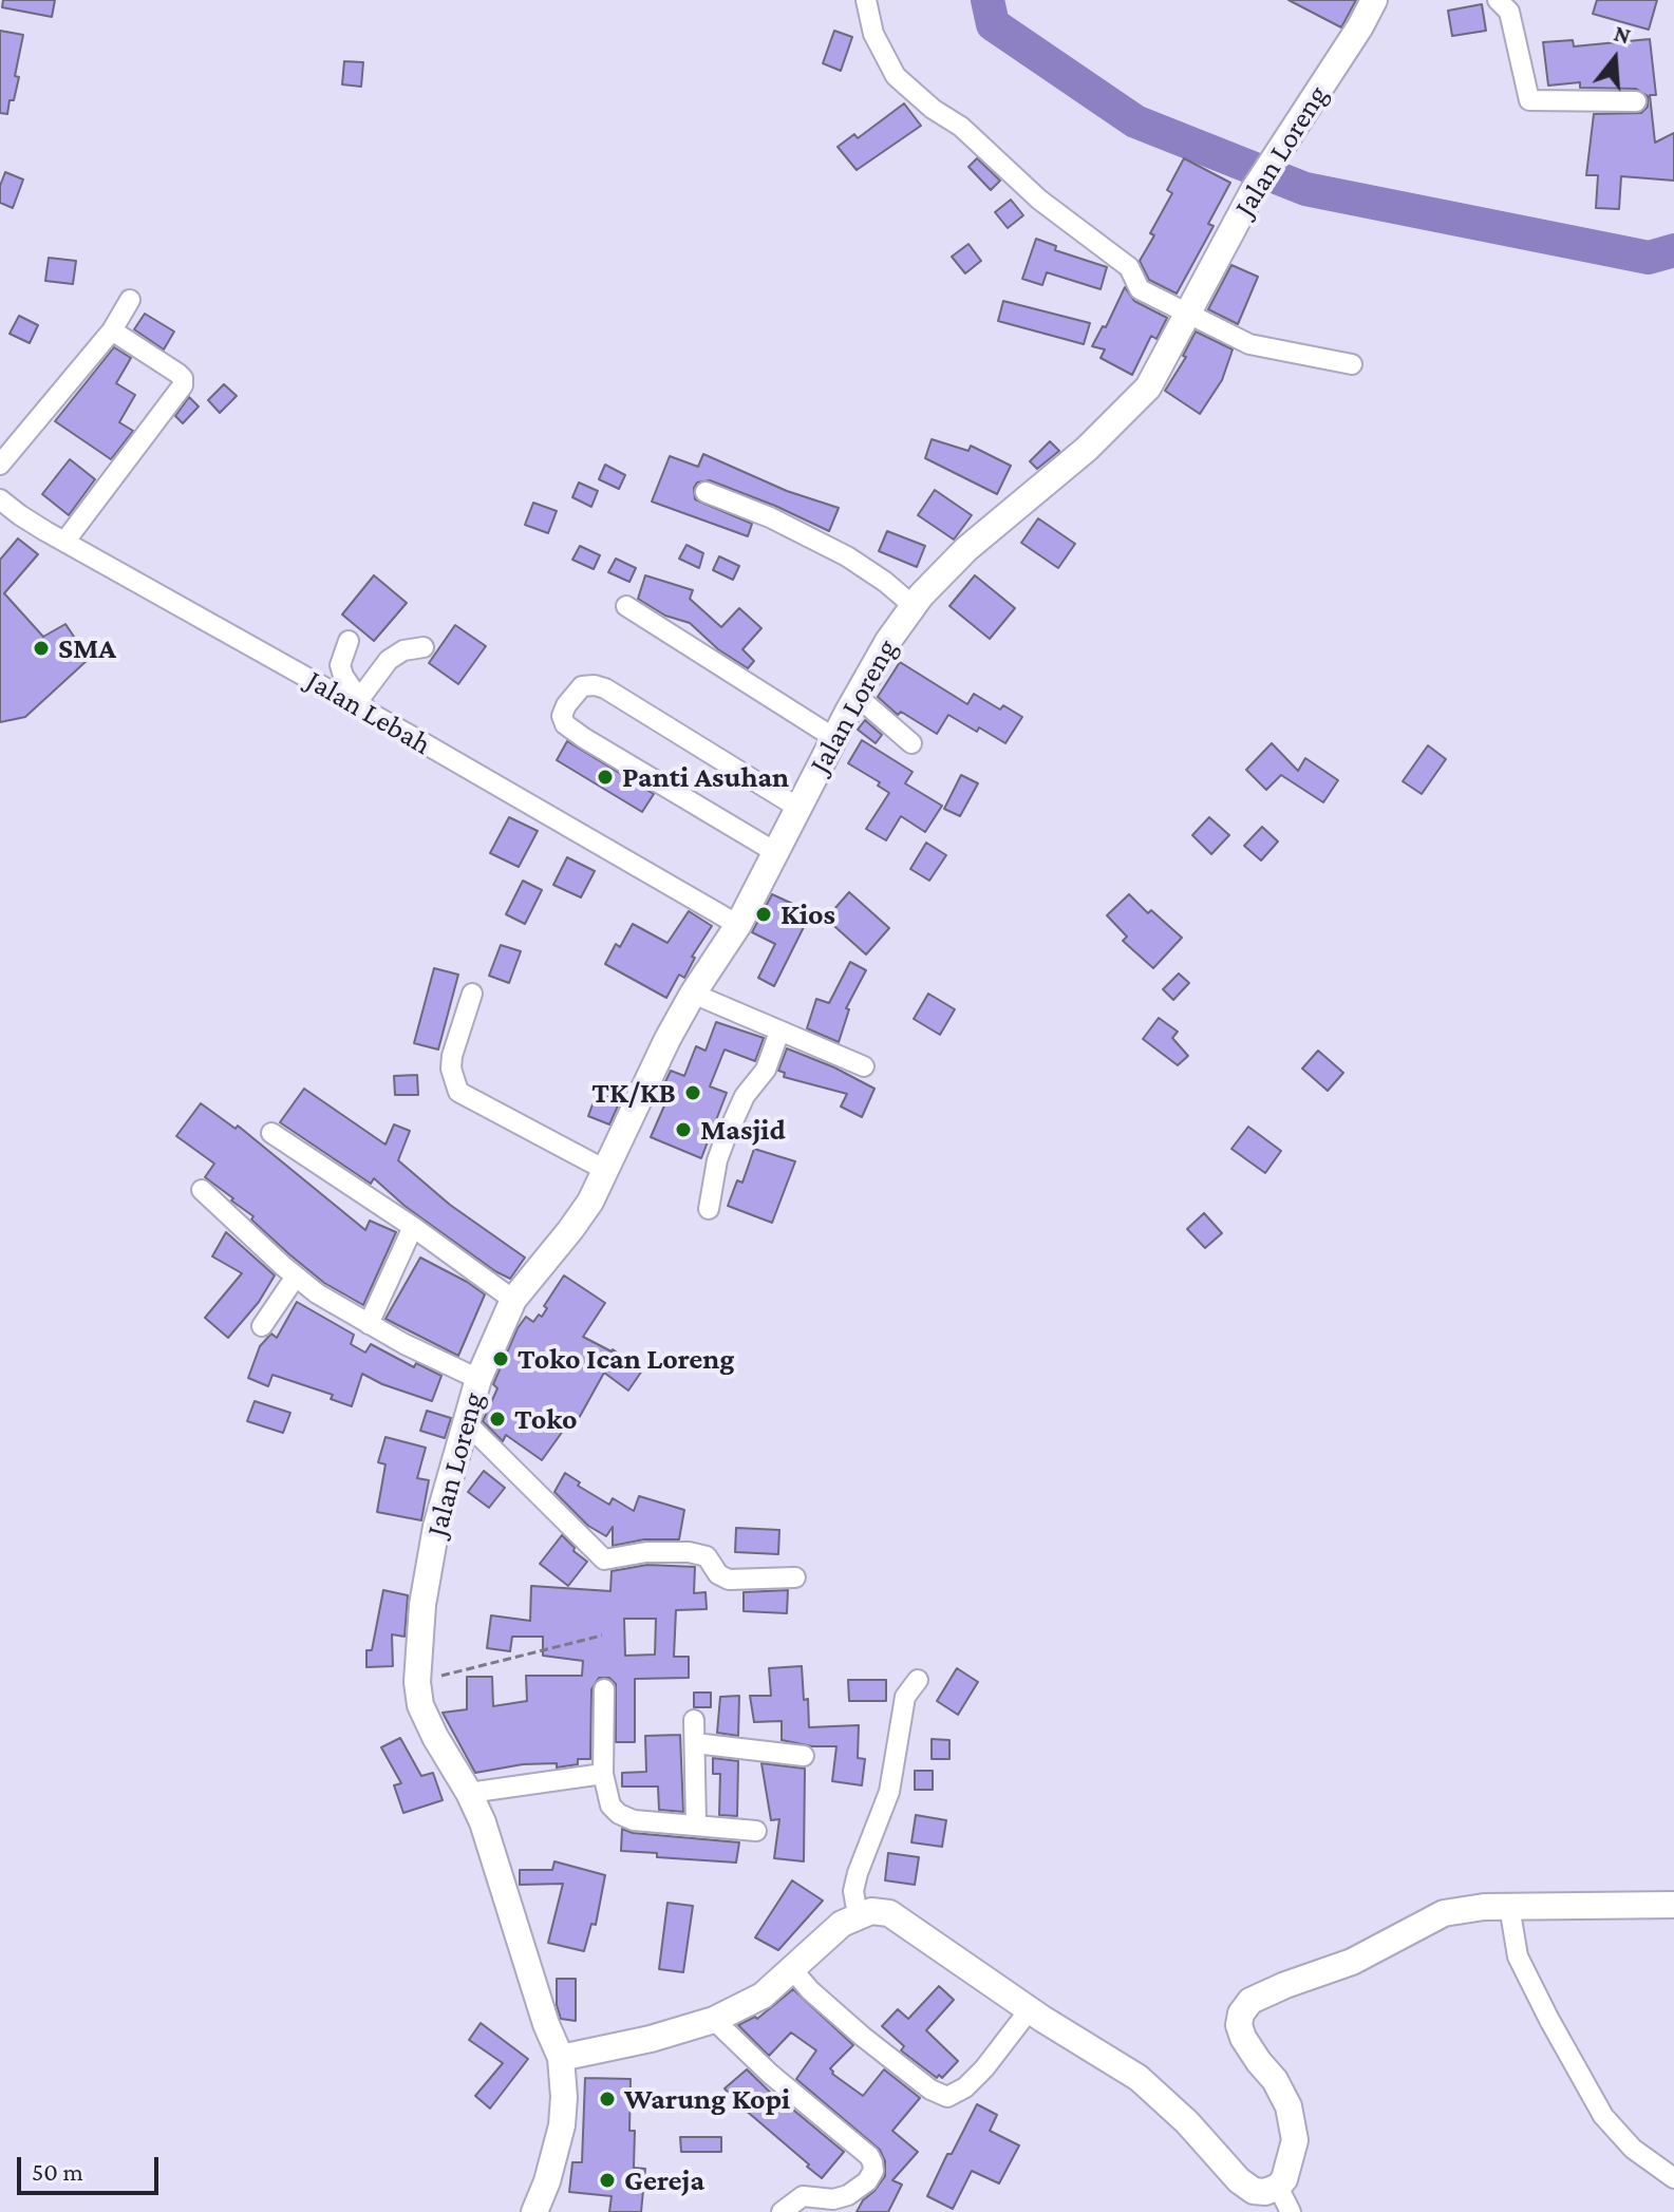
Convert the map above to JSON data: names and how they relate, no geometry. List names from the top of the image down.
{
  "streets": {
    "street": ["Jalan Loreng", "Jalan Lebah"]
  },
  "crossings": [
    ["Jalan Loreng", "Jalan Lebah"]
  ],
  "places": [
    "SMA",
    "Panti Asuhan",
    "Kios",
    "TK/KB",
    "Masjid",
    "Toko Ican Loreng",
    "Toko",
    "Warung Kopi",
    "Gereja"
  ],
  "scale_bar": "50 m",
  "north": "top"
}
